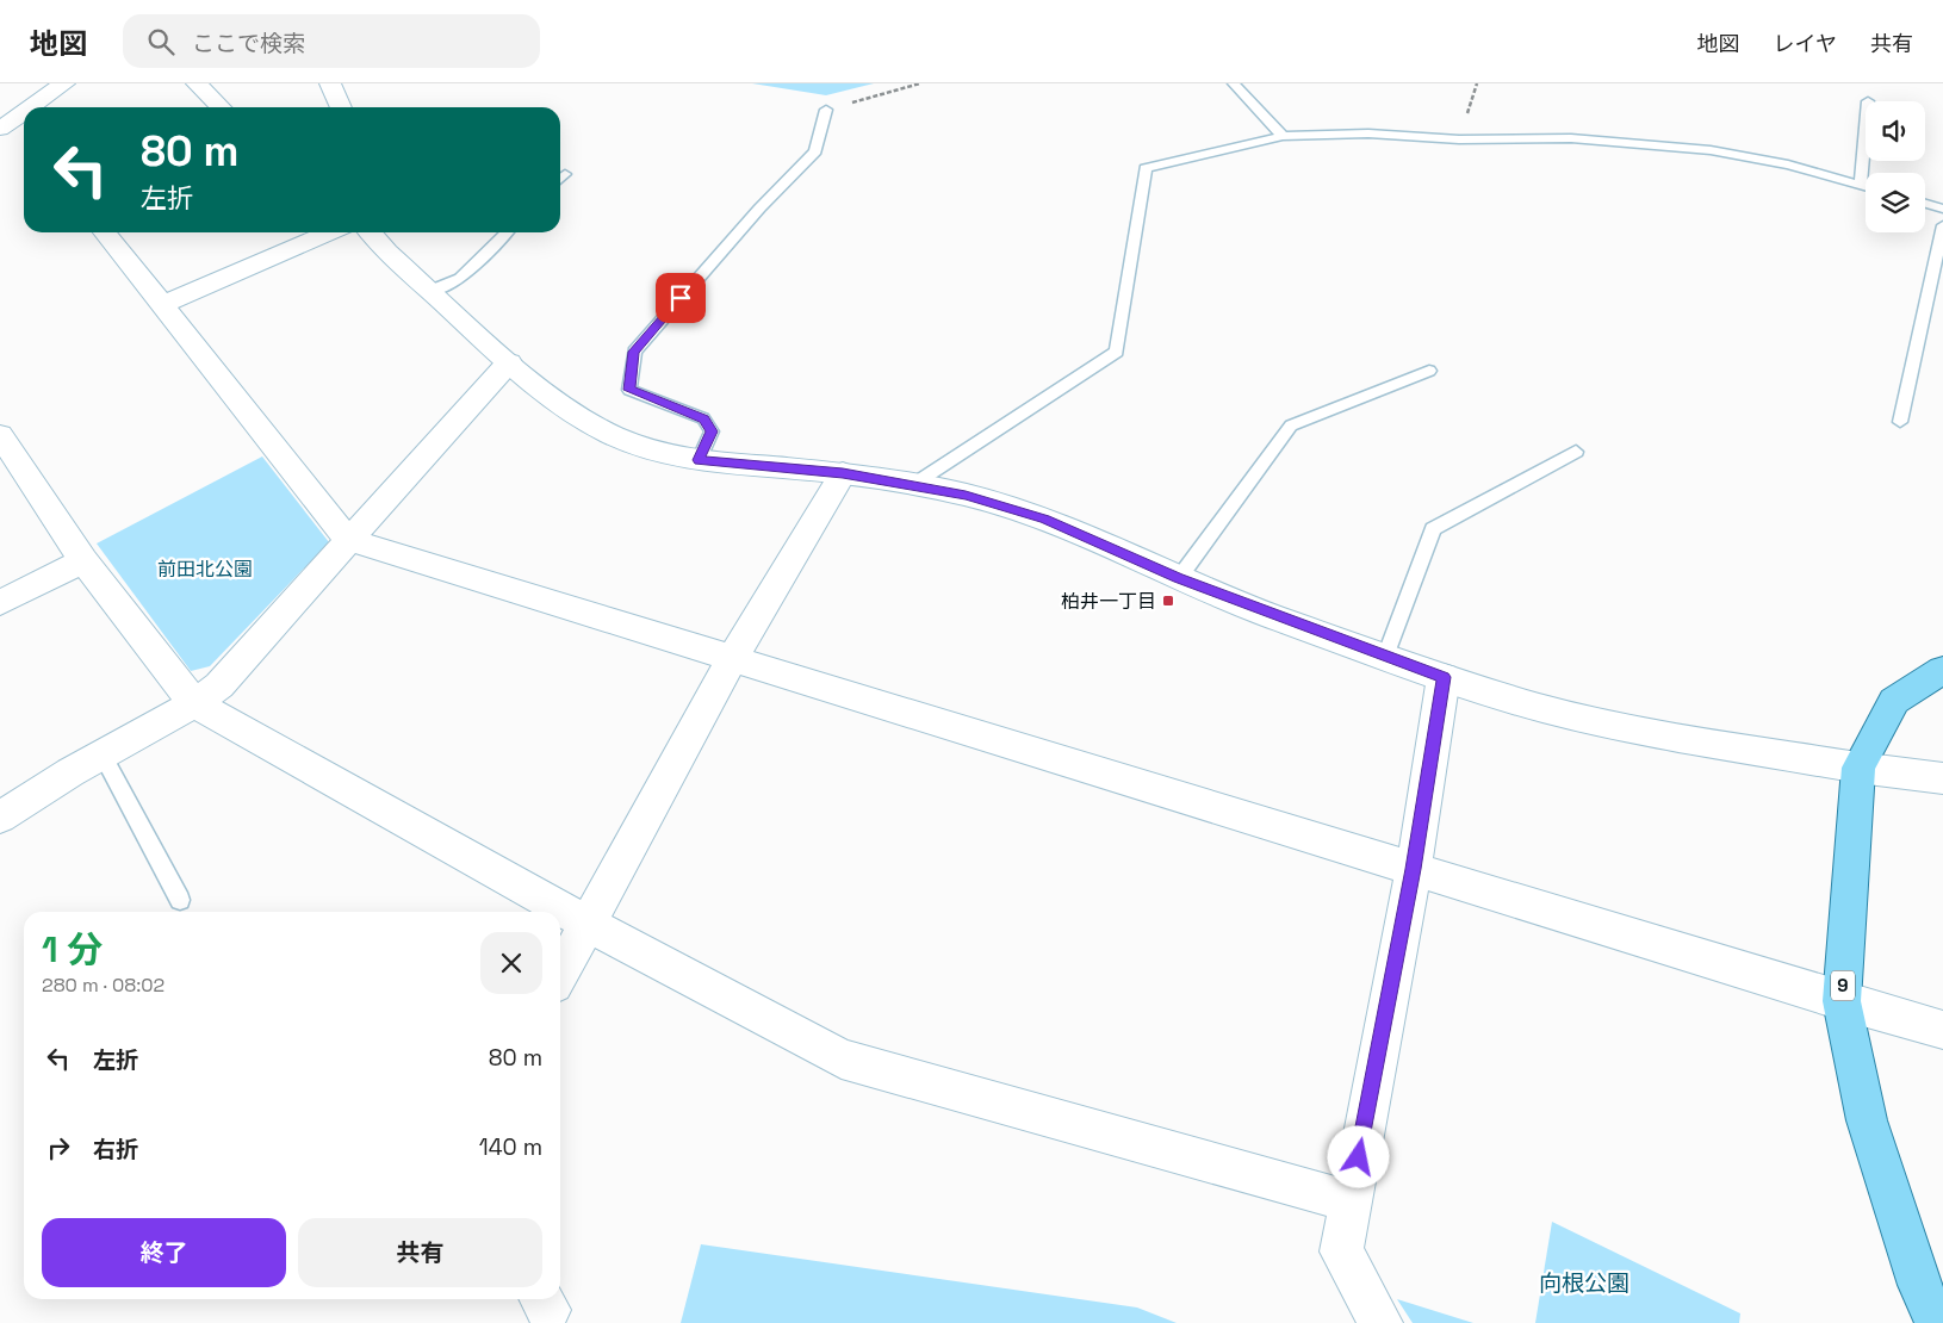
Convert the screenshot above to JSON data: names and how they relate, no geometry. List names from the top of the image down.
{
  "streets": {
    "main road": ["9"]
  },
  "parks": ["前田北公園", "向根公園"],
  "places": {
    "transit": ["柏井一丁目"]
  },
  "page": {
    "header": "地図",
    "search": "ここで検索",
    "nav": ["地図", "レイヤ", "共有"],
    "turn": ["80 m", "左折"],
    "heading": ["1 分", "280 m · 08:02"],
    "list": [
      {
        "name": "左折",
        "value": "80 m"
      },
      {
        "name": "右折",
        "value": "140 m"
      }
    ],
    "buttons": ["終了", "共有"]
  }
}
